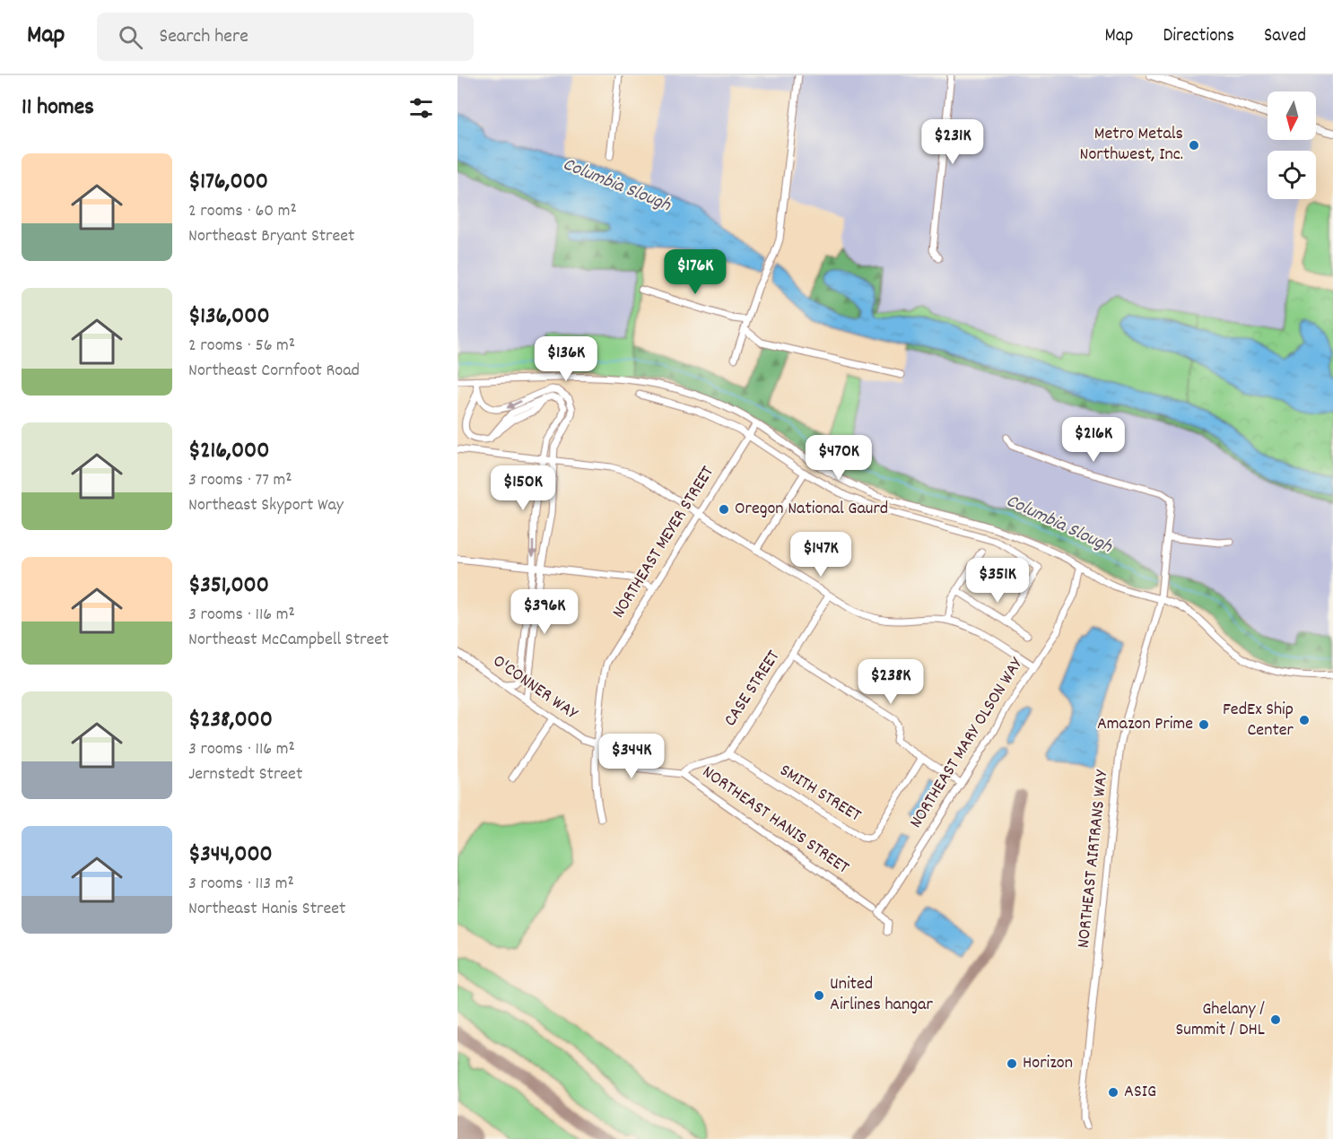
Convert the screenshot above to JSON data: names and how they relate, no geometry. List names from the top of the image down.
{
  "streets": {
    "street": [
      "NORTHEAST MEYER STREET",
      "O'CONNER WAY",
      "CASE STREET",
      "NORTHEAST MARY OLSON WAY",
      "SMITH STREET",
      "NORTHEAST HANIS STREET",
      "NORTHEAST AIRTRANS WAY"
    ]
  },
  "crossings": [
    ["NORTHEAST MEYER STREET", "O'CONNER WAY"],
    ["NORTHEAST MEYER STREET", "NORTHEAST HANIS STREET"],
    ["O'CONNER WAY", "NORTHEAST HANIS STREET"],
    ["CASE STREET", "SMITH STREET"],
    ["CASE STREET", "NORTHEAST HANIS STREET"]
  ],
  "water": ["Columbia Slough"],
  "places": [
    "Metro Metals Northwest, Inc.",
    "Oregon National Gaurd",
    "FedEx Ship Center",
    "Amazon Prime",
    "United Airlines hangar",
    "Ghelany / Summit / DHL",
    "Horizon",
    "ASIG"
  ],
  "north": "bottom",
  "page": {
    "header": "Map",
    "search": "Search here",
    "nav": ["Map", "Directions", "Saved"],
    "heading": "11 homes",
    "price": [
      "$231K",
      "$176K",
      "$136K",
      "$216K",
      "$470K",
      "$150K",
      "$147K",
      "$351K",
      "$396K",
      "$238K",
      "$344K"
    ],
    "list": [
      {
        "name": "$176,000",
        "note": "2 rooms · 60 m² · Northeast Bryant Street"
      },
      {
        "name": "$136,000",
        "note": "2 rooms · 56 m² · Northeast Cornfoot Road"
      },
      {
        "name": "$216,000",
        "note": "3 rooms · 77 m² · Northeast Skyport Way"
      },
      {
        "name": "$351,000",
        "note": "3 rooms · 116 m² · Northeast McCampbell Street"
      },
      {
        "name": "$238,000",
        "note": "3 rooms · 116 m² · Jernstedt Street"
      },
      {
        "name": "$344,000",
        "note": "3 rooms · 113 m² · Northeast Hanis Street"
      }
    ]
  }
}
